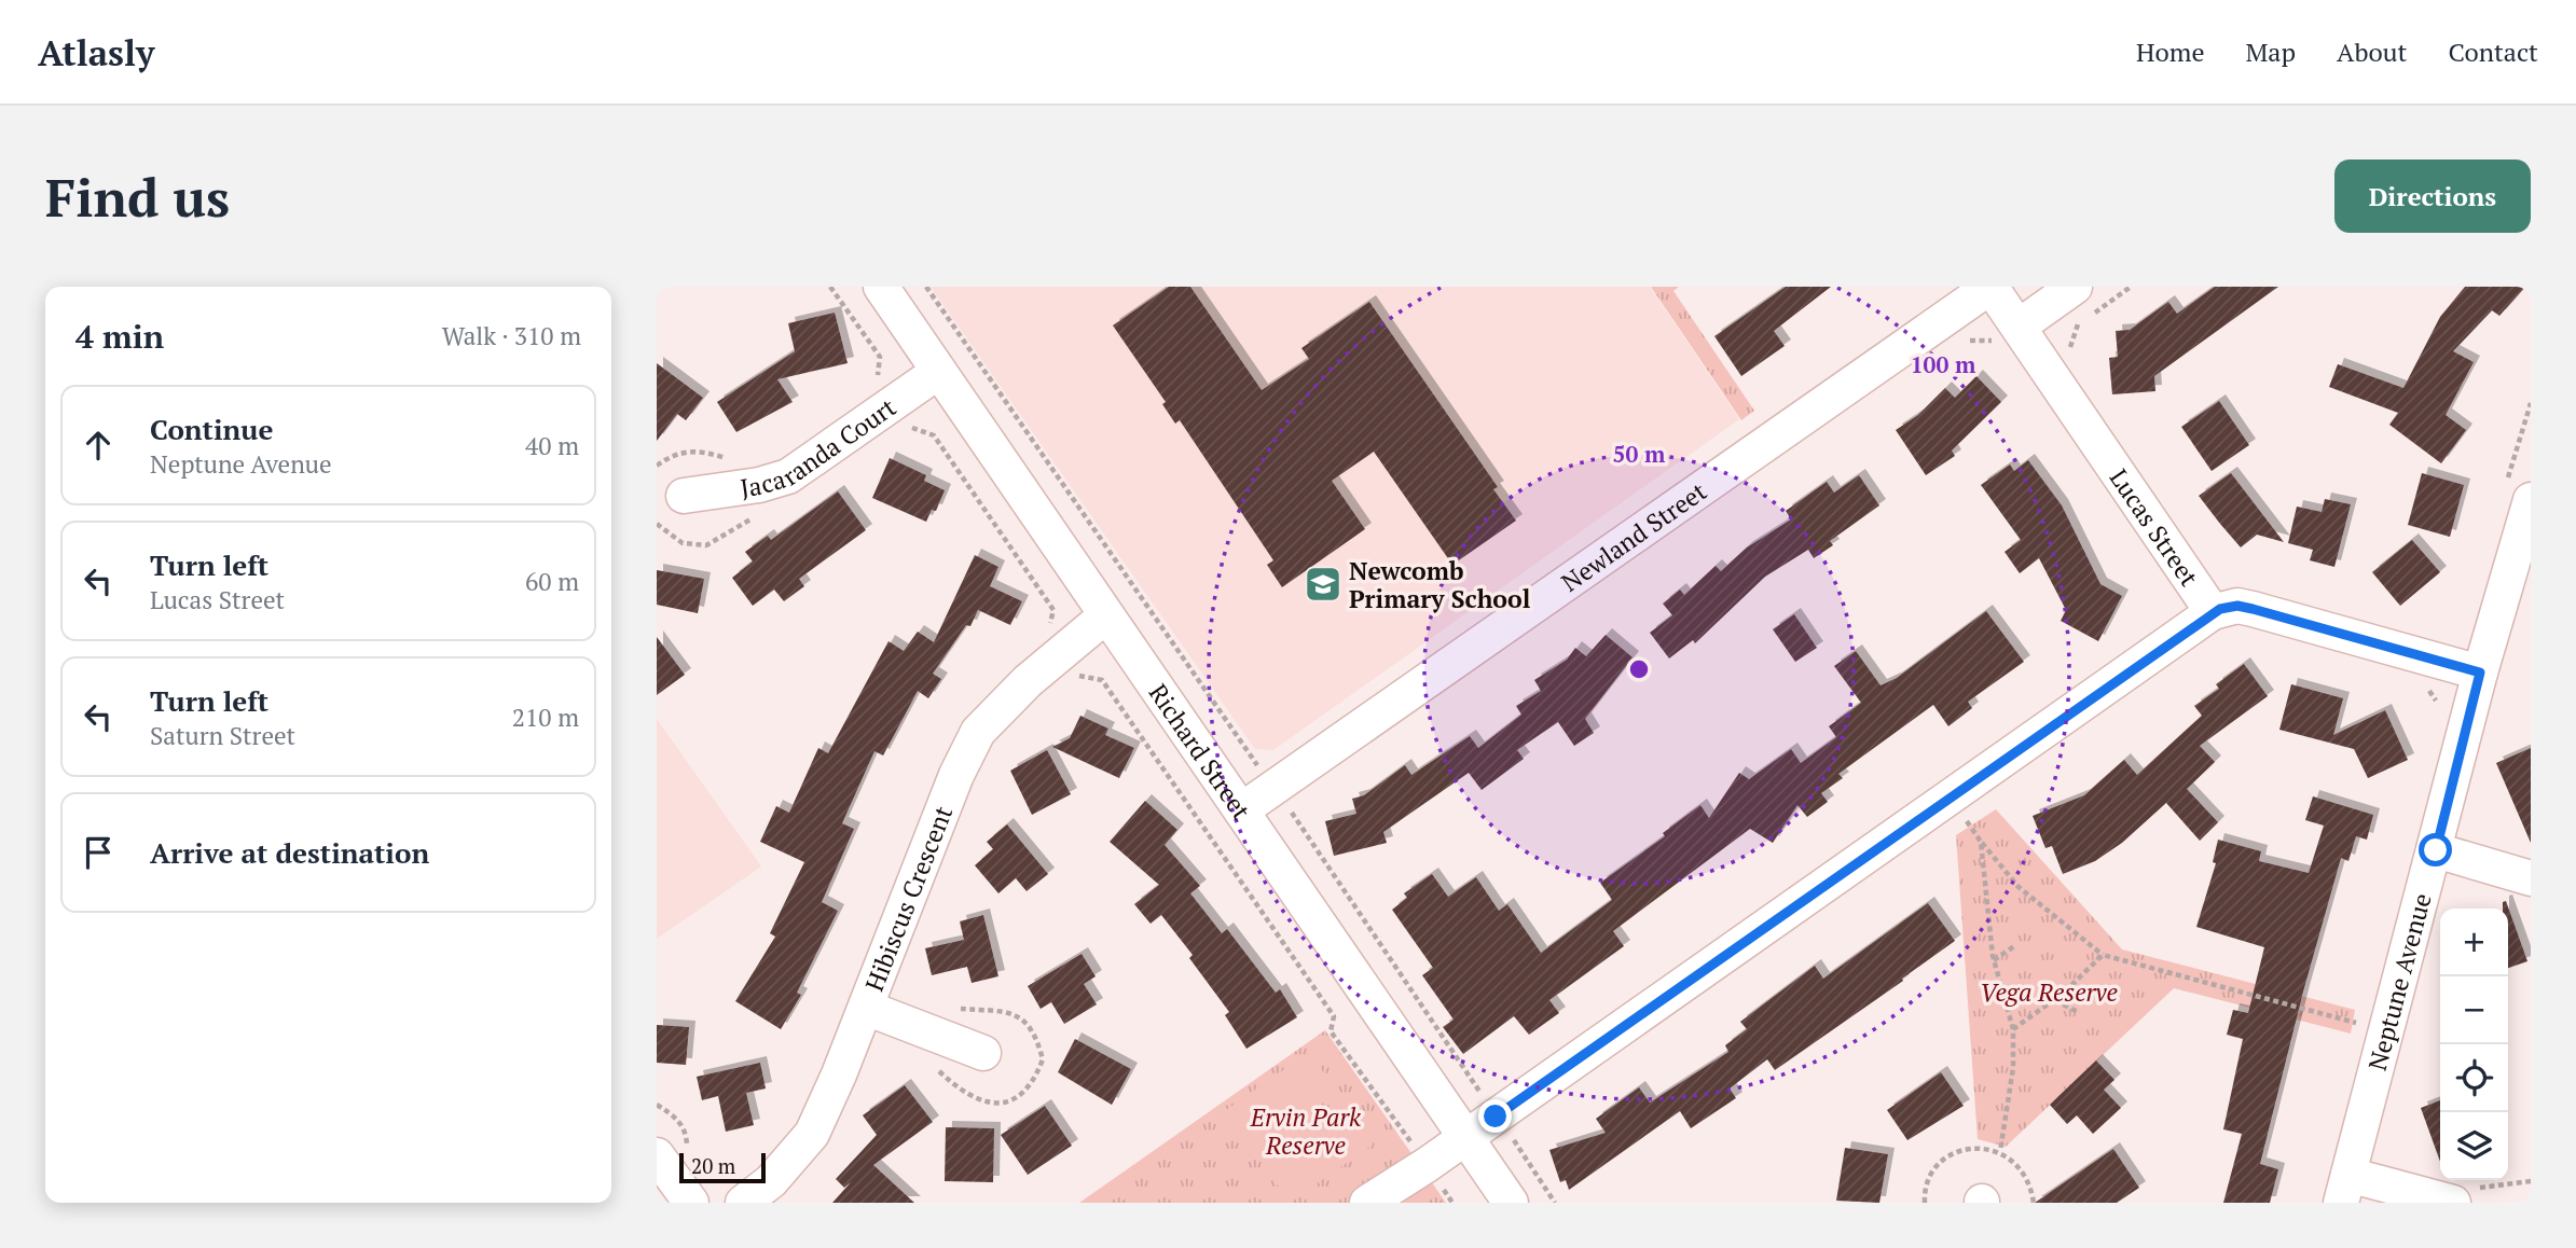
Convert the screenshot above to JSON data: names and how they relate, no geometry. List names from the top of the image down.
{
  "streets": {
    "street": [
      "Jacaranda Court",
      "Lucas Street",
      "Newland Street",
      "Richard Street",
      "Hibiscus Crescent",
      "Neptune Avenue"
    ]
  },
  "crossings": [
    ["Jacaranda Court", "Richard Street"],
    ["Lucas Street", "Newland Street"],
    ["Lucas Street", "Neptune Avenue"],
    ["Newland Street", "Richard Street"],
    ["Richard Street", "Hibiscus Crescent"]
  ],
  "parks": ["Vega Reserve", "Ervin Park Reserve"],
  "places": {
    "school or university": ["Newcomb Primary School"]
  },
  "scale_bar": "20 m",
  "page": {
    "header": "Atlasly",
    "nav": [
      "Home",
      "Map",
      "About",
      "Contact"
    ],
    "buttons": "Directions",
    "title": "Find us",
    "heading": ["4 min", "Walk · 310 m"],
    "list": [
      ["Continue", "Neptune Avenue", "40 m"],
      ["Turn left", "Lucas Street", "60 m"],
      ["Turn left", "Saturn Street", "210 m"],
      "Arrive at destination"
    ],
    "map_buttons": ["+", "−"],
    "scale": "20 m"
  },
  "rings": ["100 m", "50 m"]
}
